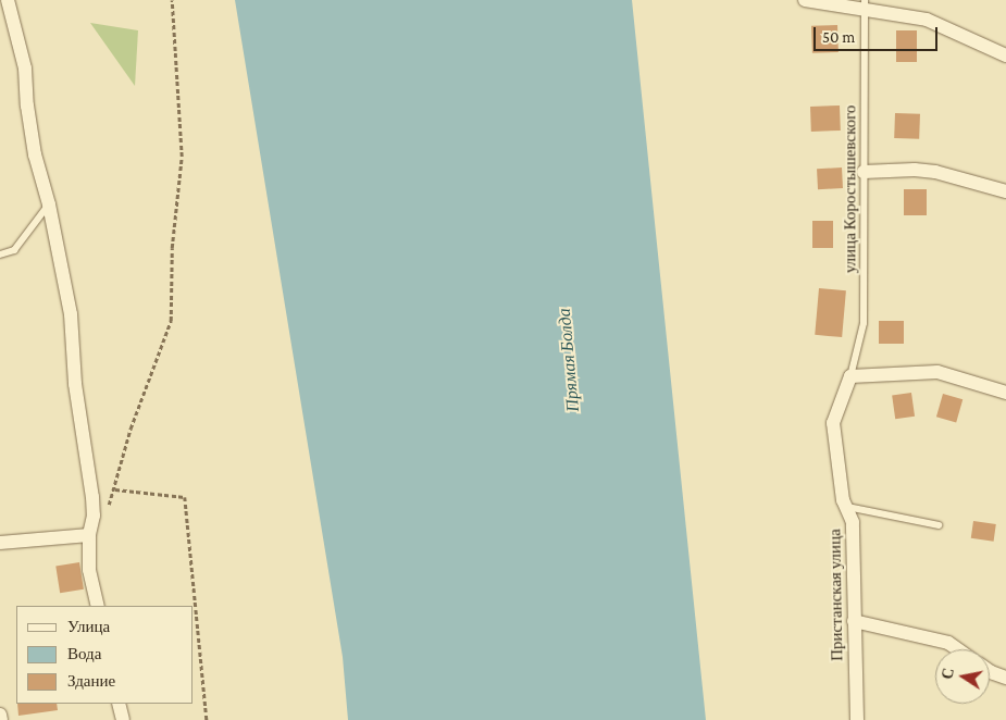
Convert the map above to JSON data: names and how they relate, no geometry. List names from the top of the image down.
{
  "streets": {
    "street": ["Пристанская улица"],
    "lane": ["улица Коростышевского"]
  },
  "crossings": [
    ["улица Коростышевского", "Пристанская улица"]
  ],
  "water": ["Прямая Болда"],
  "legend": ["Улица", "Вода", "Здание"],
  "scale_bar": "50 m",
  "north": "left"
}
